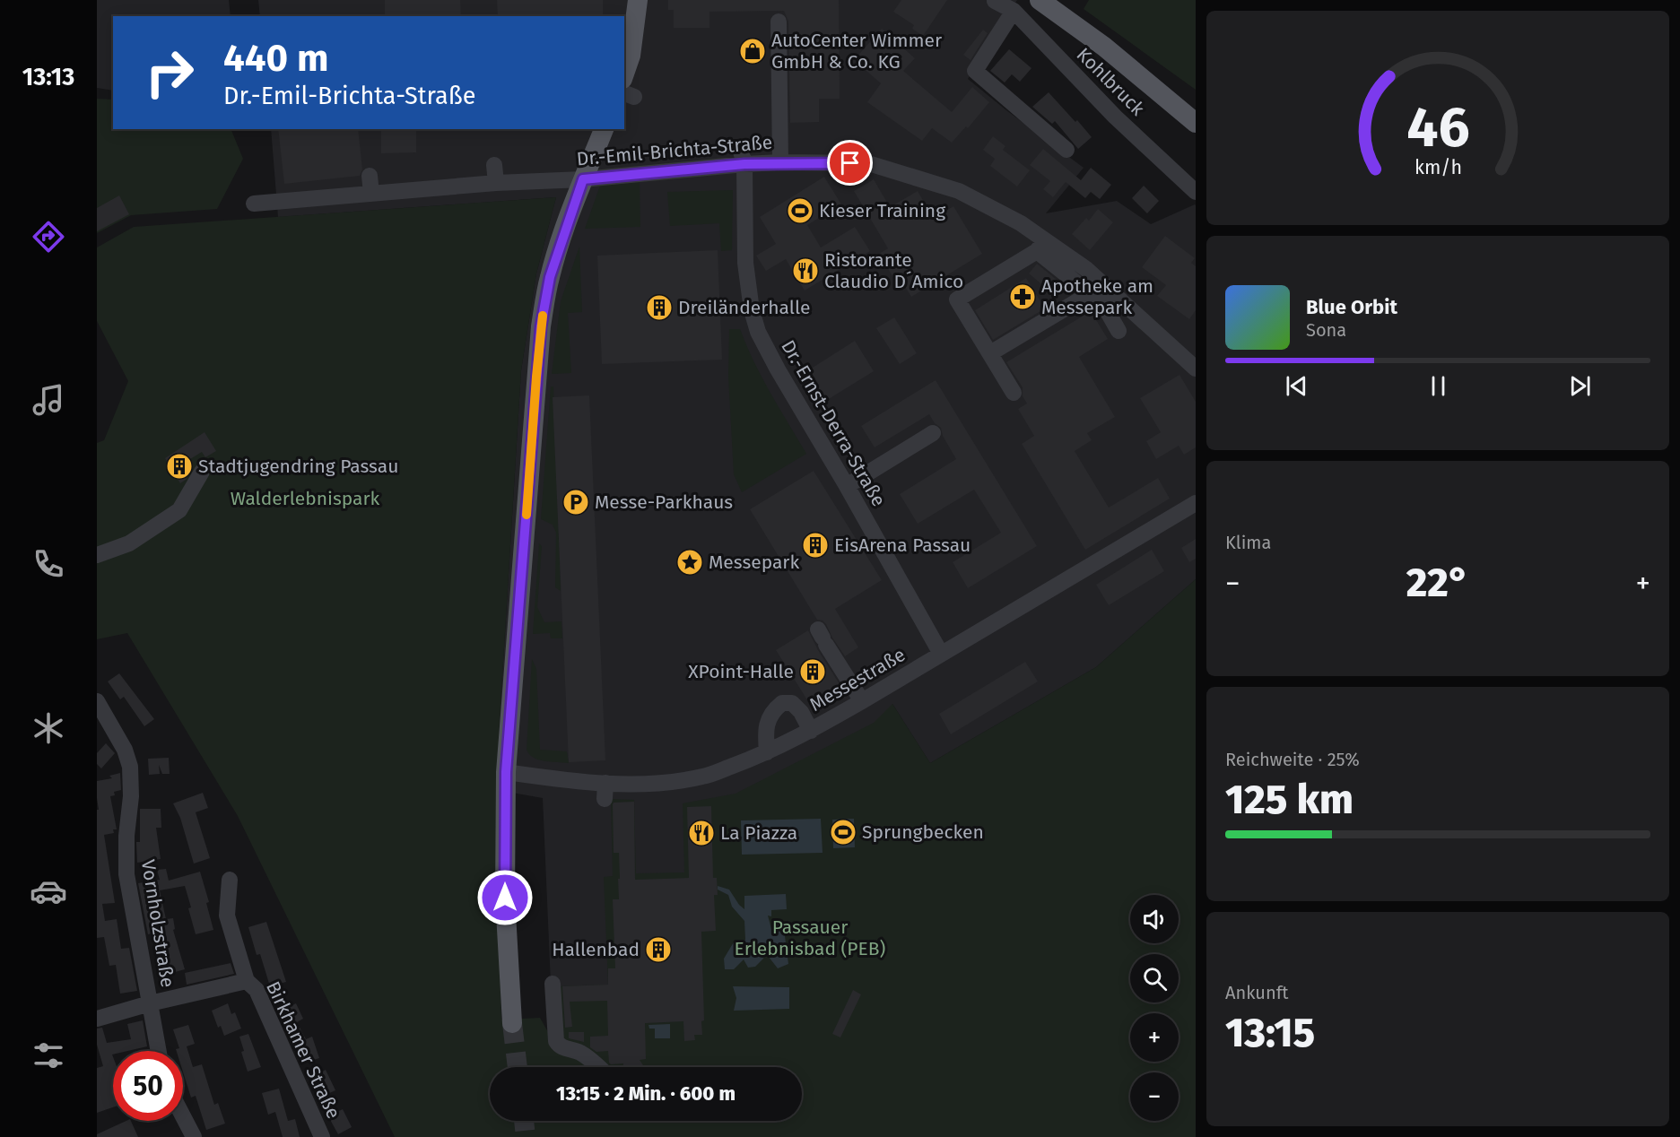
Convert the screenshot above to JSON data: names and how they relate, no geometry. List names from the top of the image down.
{
  "streets": {
    "street": [
      "Kohlbruck",
      "Dr.-Emil-Brichta-Straße",
      "Dr.-Ernst-Derra-Straße",
      "Messestraße",
      "Vornholzstraße",
      "Birkhamer Straße"
    ]
  },
  "crossings": [
    ["Dr.-Emil-Brichta-Straße", "Dr.-Ernst-Derra-Straße"],
    ["Dr.-Ernst-Derra-Straße", "Messestraße"],
    ["Vornholzstraße", "Birkhamer Straße"]
  ],
  "parks": ["Walderlebnispark", "Passauer Erlebnisbad (PEB)"],
  "places": {
    "shop": ["AutoCenter Wimmer GmbH & Co. KG"],
    "sports": ["Kieser Training", "Sprungbecken"],
    "restaurant": ["Ristorante Claudio D´Amico", "La Piazza"],
    "pharmacy": ["Apotheke am Messepark"],
    "building": [
      "Dreiländerhalle",
      "Stadtjugendring Passau",
      "EisArena Passau",
      "XPoint-Halle",
      "Hallenbad"
    ],
    "parking": ["Messe-Parkhaus"],
    "place": ["Messepark"]
  },
  "page": {
    "tabs": "13:13",
    "turn": ["440 m", "Dr.-Emil-Brichta-Straße"],
    "song": ["Blue Orbit", "Sona"],
    "tile": [
      "Klima",
      ["Reichweite · 25%", "125 km"],
      ["Ankunft", "13:15"]
    ],
    "heat": ["−", "22°", "+"],
    "map_buttons": ["+", "−"],
    "limit": "50",
    "trip": "13:15 · 2 Min. · 600 m",
    "gauge": ["46", "km/h"]
  }
}
